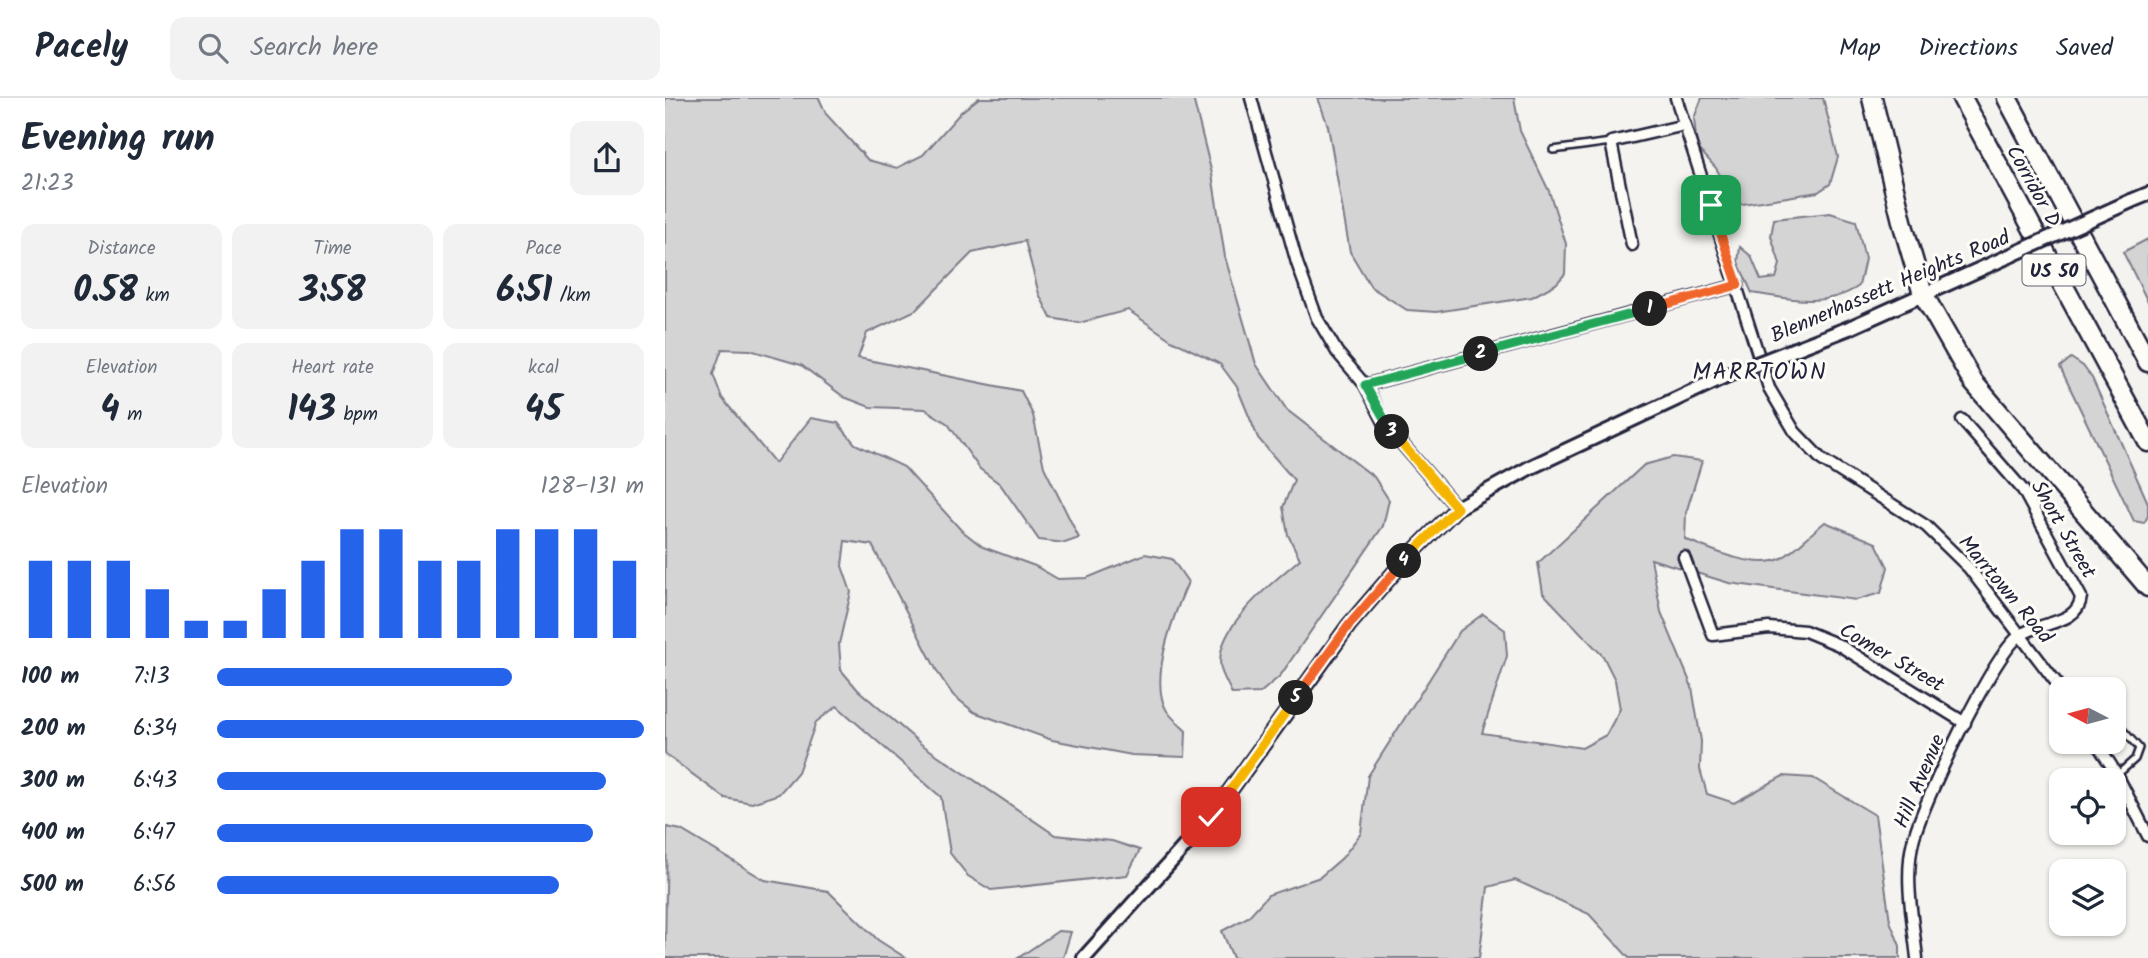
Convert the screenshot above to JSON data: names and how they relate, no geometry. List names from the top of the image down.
{
  "streets": {
    "highway": ["Corridor D", "US 50"],
    "street": [
      "Blennerhassett Heights Road",
      "Short Street",
      "Marrtown Road",
      "Comer Street",
      "Hill Avenue"
    ]
  },
  "crossings": [
    ["Short Street", "Marrtown Road"],
    ["Short Street", "Hill Avenue"],
    ["Marrtown Road", "Hill Avenue"],
    ["Comer Street", "Hill Avenue"]
  ],
  "districts": ["MARRTOWN"],
  "north": "left",
  "page": {
    "header": "Pacely",
    "search": "Search here",
    "nav": ["Map", "Directions", "Saved"],
    "heading": ["Evening run", "21:23"],
    "stats": [
      ["Distance", "0.58 km"],
      ["Time", "3:58"],
      ["Pace", "6:51 /km"],
      ["Elevation", "4 m"],
      ["Heart rate", "143 bpm"],
      ["kcal", "45"]
    ],
    "pins": [
      "1",
      "2",
      "3",
      "4",
      "5"
    ],
    "chart": ["Elevation", "128–131 m"],
    "list": [
      {
        "name": "100 m",
        "note": "7:13"
      },
      {
        "name": "200 m",
        "note": "6:34"
      },
      {
        "name": "300 m",
        "note": "6:43"
      },
      {
        "name": "400 m",
        "note": "6:47"
      },
      {
        "name": "500 m",
        "note": "6:56"
      }
    ]
  }
}
